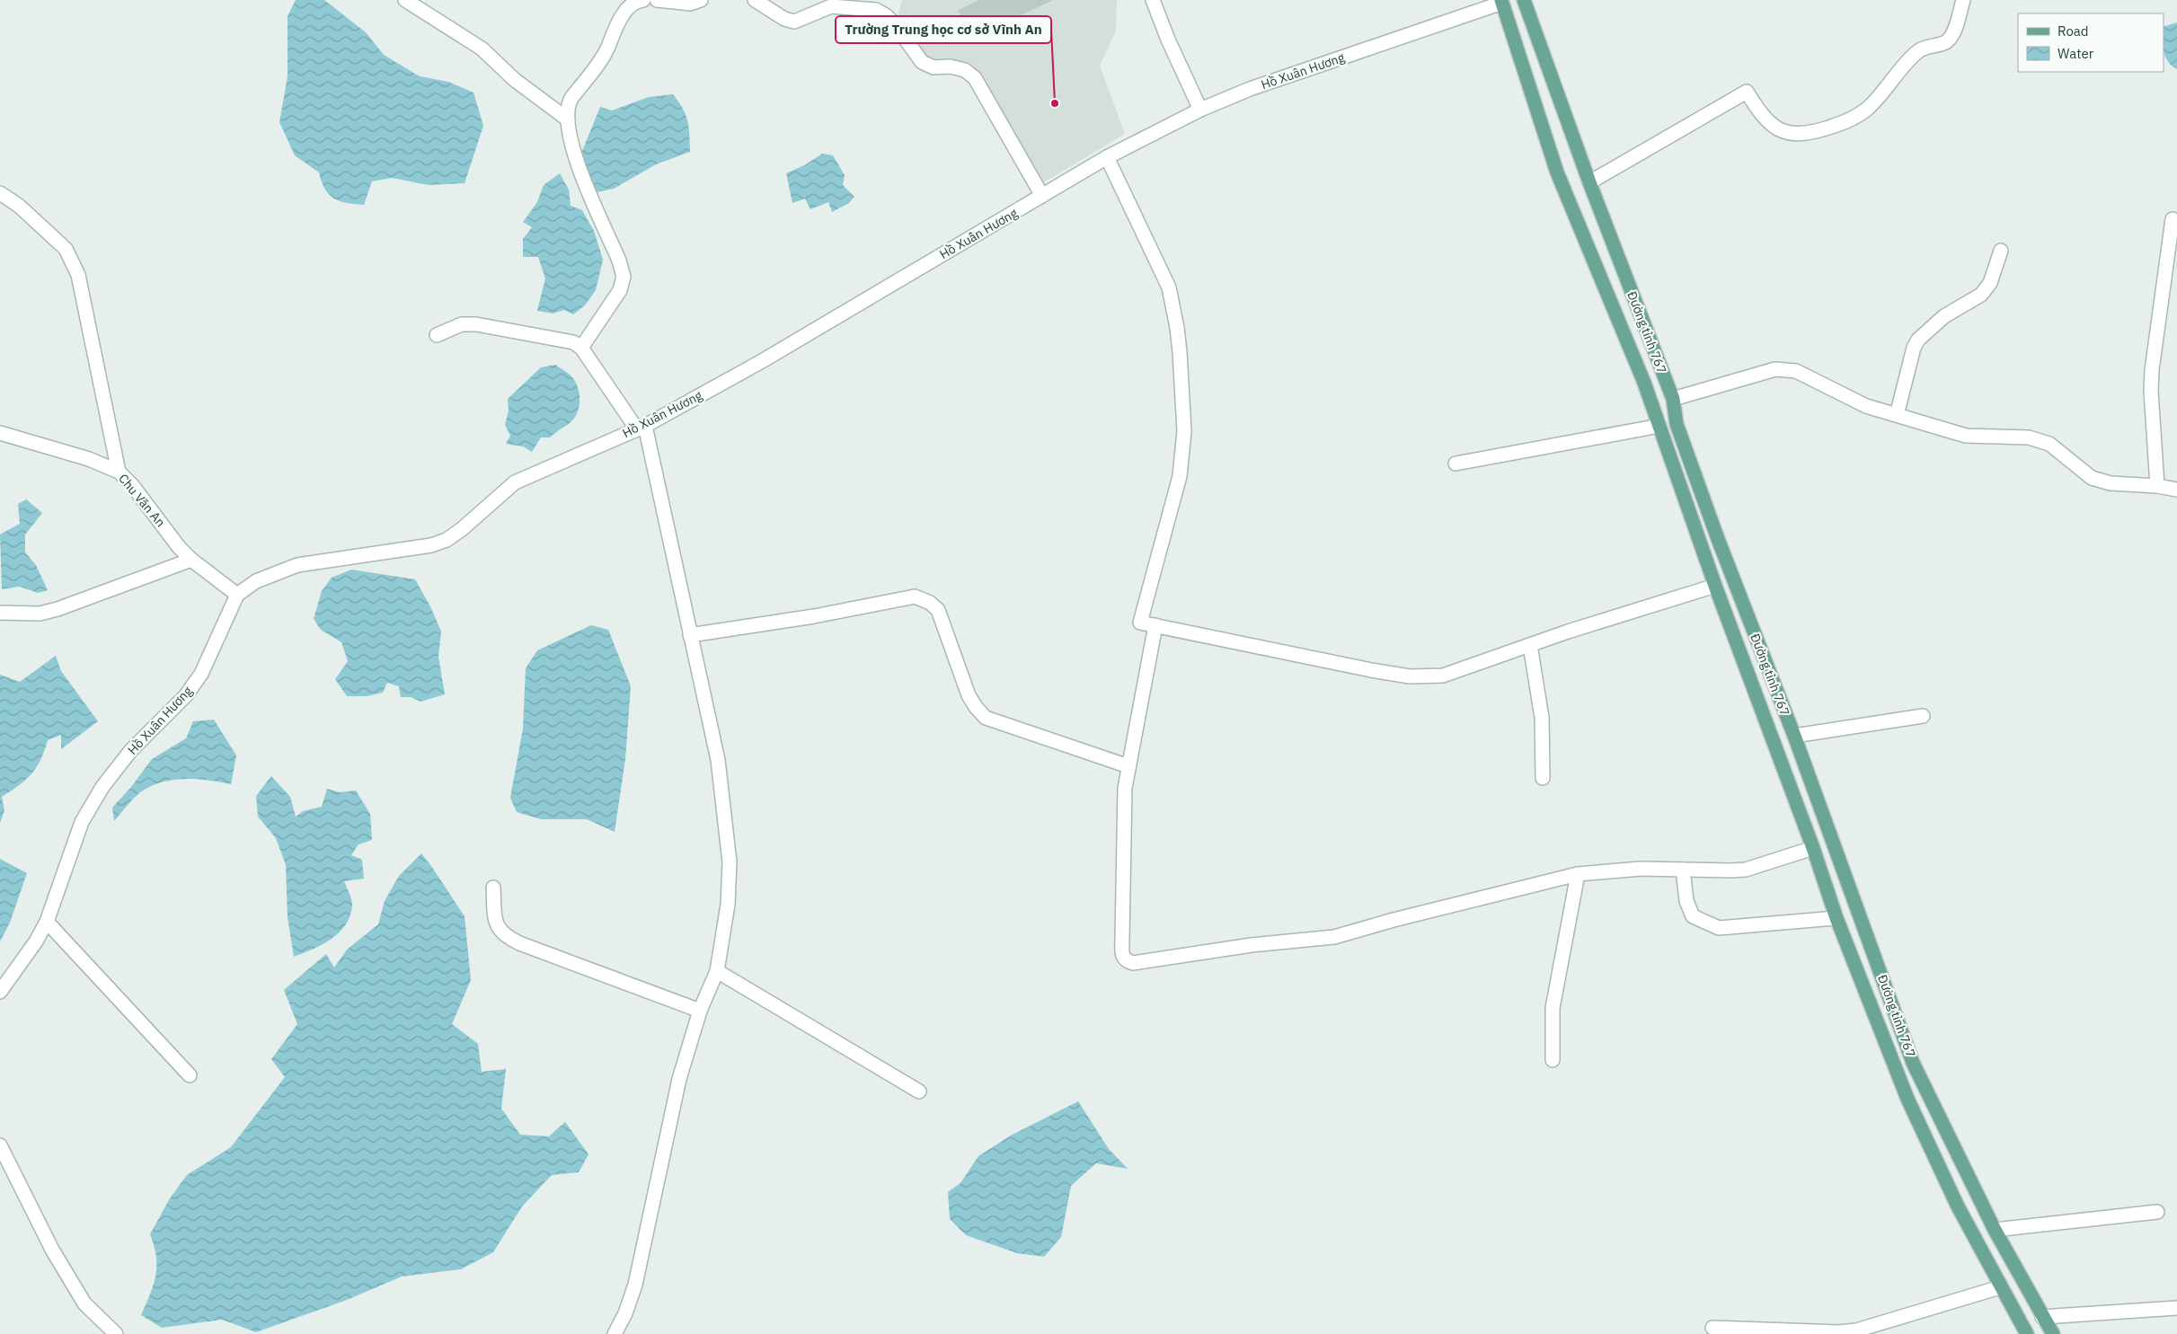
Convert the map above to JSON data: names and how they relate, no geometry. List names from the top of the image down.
{
  "streets": {
    "main road": ["Đường tỉnh 767"],
    "street": ["Hồ Xuân Hương", "Chu Văn An"]
  },
  "crossings": [
    ["Hồ Xuân Hương", "Đường tỉnh 767"],
    ["Hồ Xuân Hương", "Chu Văn An"]
  ],
  "places": ["Trường Trung học cơ sở Vĩnh An"],
  "legend": ["Road", "Water"]
}
